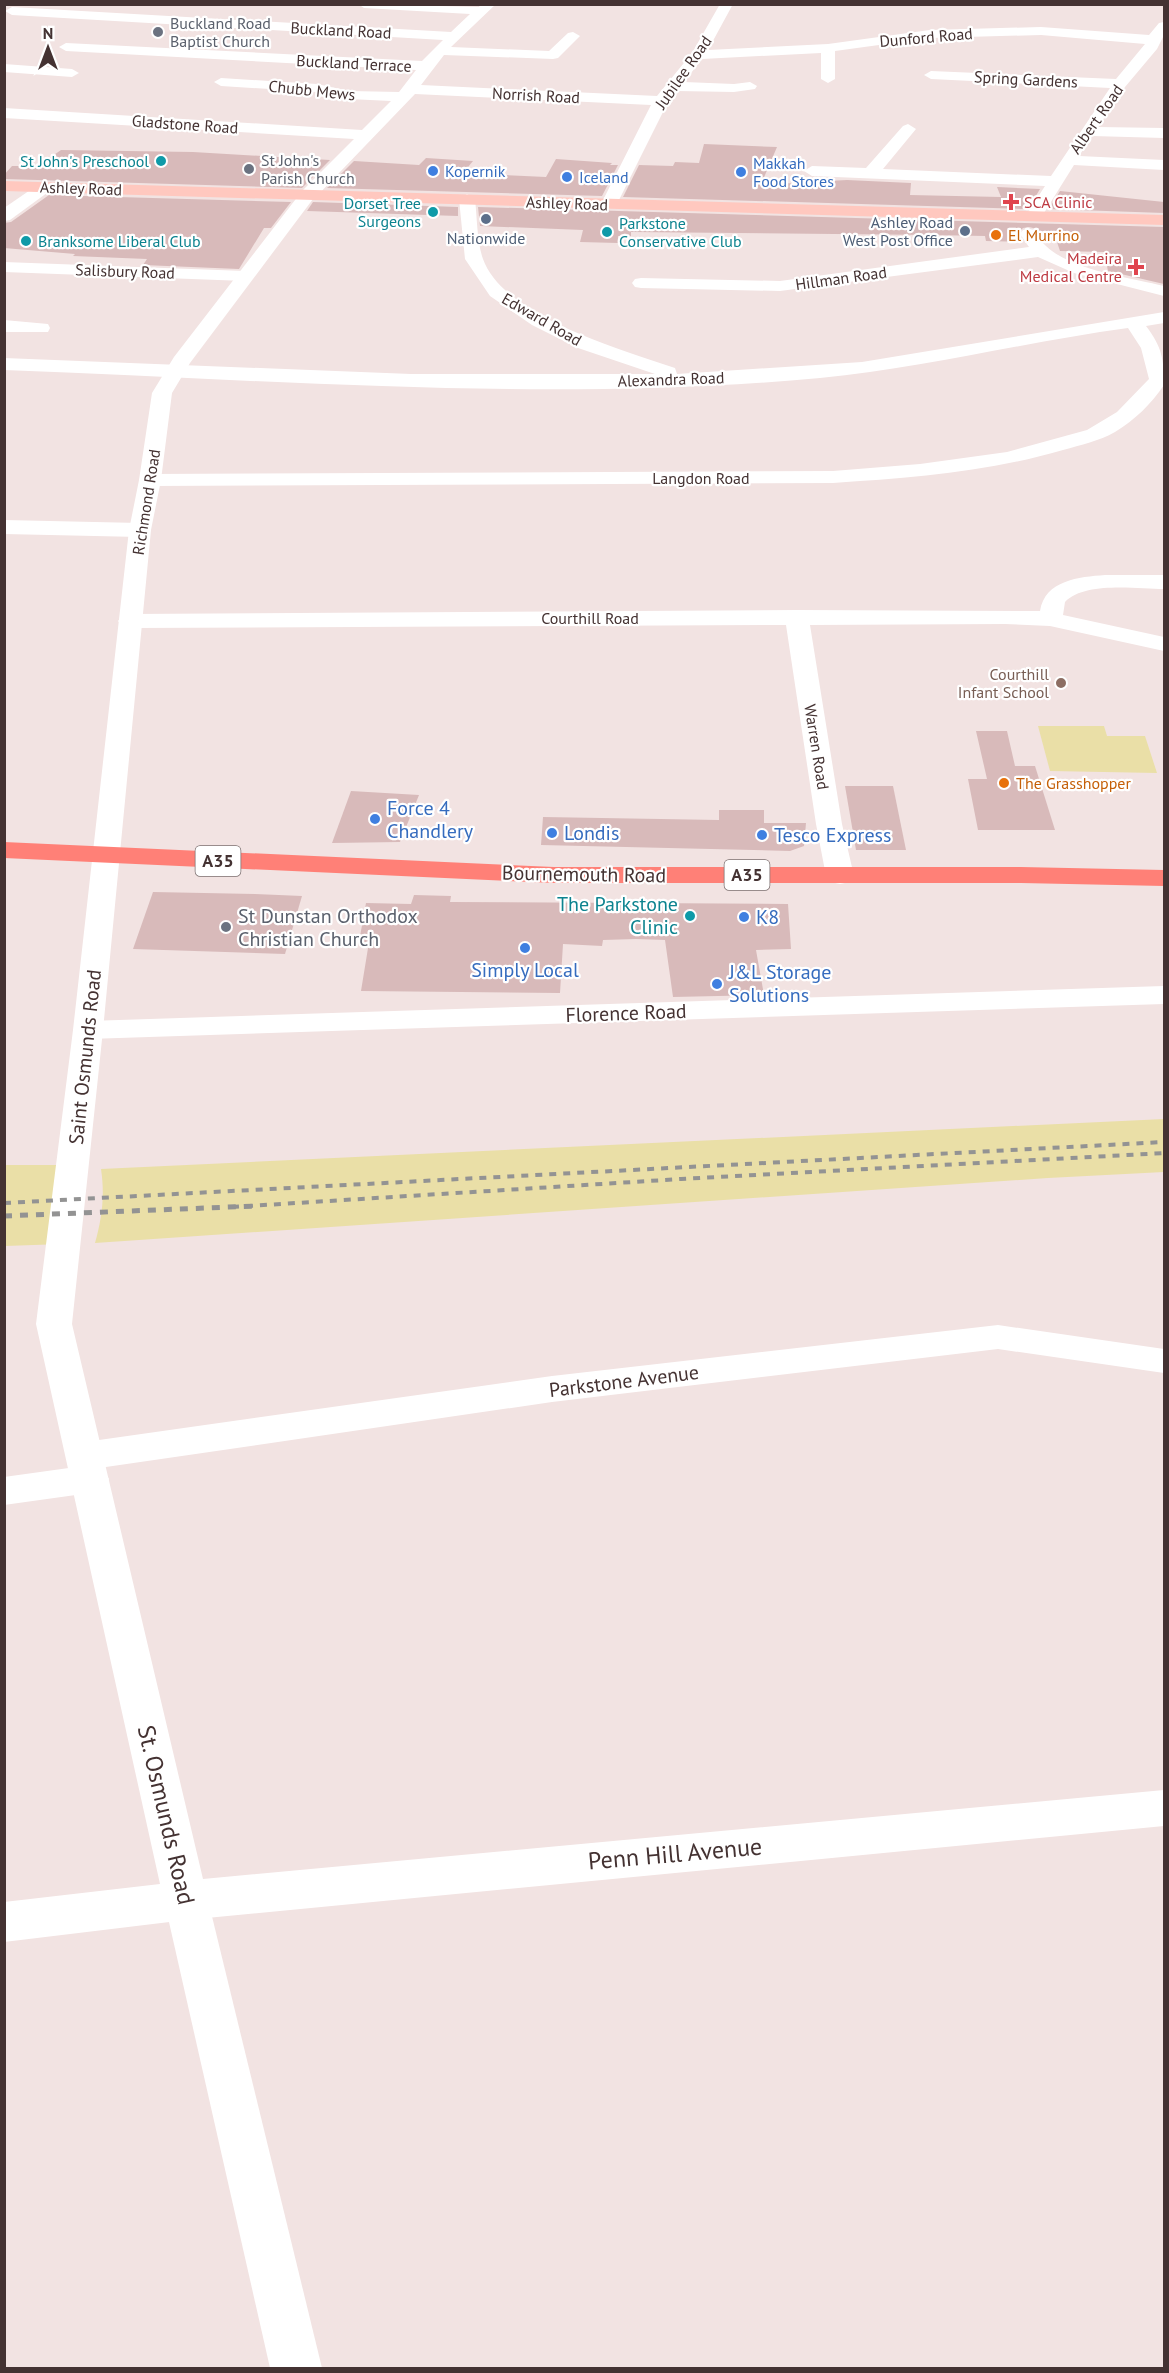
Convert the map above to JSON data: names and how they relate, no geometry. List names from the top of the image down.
{
  "streets": {
    "highway": ["A35", "Bournemouth Road"],
    "main road": ["Ashley Road"],
    "street": [
      "Buckland Road",
      "Dunford Road",
      "Buckland Terrace",
      "Jubilee Road",
      "Spring Gardens",
      "Chubb Mews",
      "Norrish Road",
      "Albert Road",
      "Gladstone Road",
      "Salisbury Road",
      "Hillman Road",
      "Edward Road",
      "Alexandra Road",
      "Langdon Road",
      "Richmond Road",
      "Courthill Road",
      "Warren Road",
      "Florence Road",
      "Saint Osmunds Road",
      "Parkstone Avenue",
      "St. Osmunds Road",
      "Penn Hill Avenue"
    ]
  },
  "crossings": [
    ["Buckland Road", "Richmond Road"],
    ["Dunford Road", "Jubilee Road"],
    ["Dunford Road", "Albert Road"],
    ["Buckland Terrace", "Richmond Road"],
    ["Jubilee Road", "Norrish Road"],
    ["Jubilee Road", "Ashley Road"],
    ["Spring Gardens", "Albert Road"],
    ["Chubb Mews", "Norrish Road"],
    ["Chubb Mews", "Richmond Road"],
    ["Norrish Road", "Richmond Road"],
    ["Albert Road", "Ashley Road"],
    ["Gladstone Road", "Richmond Road"],
    ["Ashley Road", "Edward Road"],
    ["Ashley Road", "Richmond Road"],
    ["Salisbury Road", "Richmond Road"],
    ["Edward Road", "Alexandra Road"],
    ["Alexandra Road", "Langdon Road"],
    ["Alexandra Road", "Richmond Road"],
    ["Langdon Road", "Richmond Road"],
    ["Richmond Road", "Courthill Road"],
    ["Richmond Road", "Bournemouth Road"],
    ["Richmond Road", "Saint Osmunds Road"],
    ["Courthill Road", "Warren Road"],
    ["Warren Road", "Bournemouth Road"],
    ["Bournemouth Road", "Saint Osmunds Road"],
    ["Florence Road", "Saint Osmunds Road"],
    ["Saint Osmunds Road", "St. Osmunds Road"],
    ["Parkstone Avenue", "St. Osmunds Road"],
    ["St. Osmunds Road", "Penn Hill Avenue"]
  ],
  "places": {
    "other": [
      "Buckland Road Baptist Church",
      "St John's Preschool",
      "St John's Parish Church",
      "Kopernik",
      "Makkah Food Stores",
      "Iceland",
      "Dorset Tree Surgeons",
      "Nationwide",
      "Ashley Road West Post Office",
      "Parkstone Conservative Club",
      "El Murrino",
      "Branksome Liberal Club",
      "Courthill Infant School",
      "The Grasshopper",
      "Force 4 Chandlery",
      "Londis",
      "Tesco Express",
      "The Parkstone Clinic",
      "K8",
      "St Dunstan Orthodox Christian Church",
      "Simply Local",
      "J&L Storage Solutions"
    ],
    "health": ["SCA Clinic", "Madeira Medical Centre"]
  },
  "north": "top"
}
